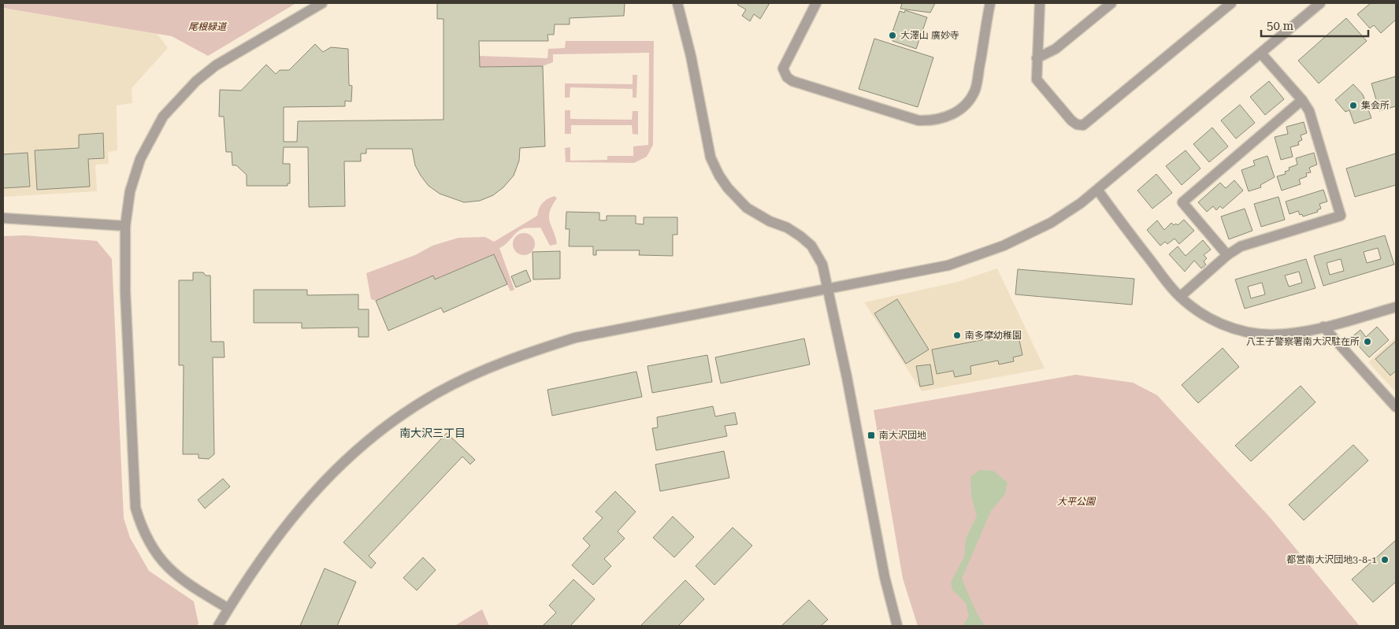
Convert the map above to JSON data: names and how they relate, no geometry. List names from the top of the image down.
{
  "districts": ["南大沢三丁目"],
  "parks": ["尾根緑道", "大平公園"],
  "places": {
    "other": [
      "大澤山 廣妙寺",
      "集会所",
      "南多摩幼稚園",
      "八王子警察署南大沢駐在所",
      "都営南大沢団地3-8-1"
    ],
    "transit": ["南大沢団地"]
  },
  "scale_bar": "50 m"
}
